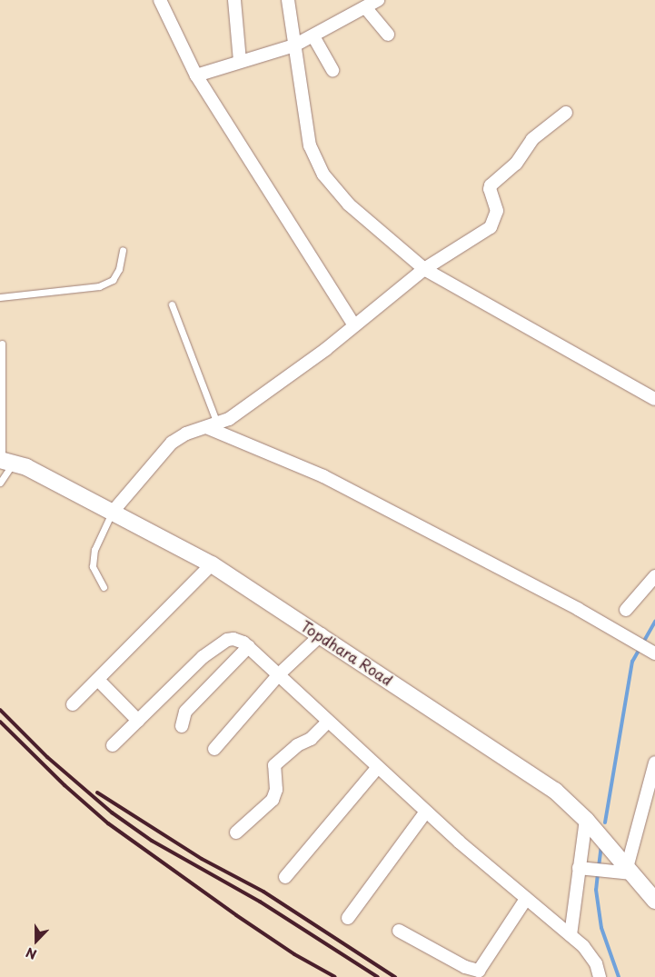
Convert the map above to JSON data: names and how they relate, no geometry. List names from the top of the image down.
{
  "streets": {
    "street": ["Topdhara Road"]
  },
  "north": "bottom"
}
